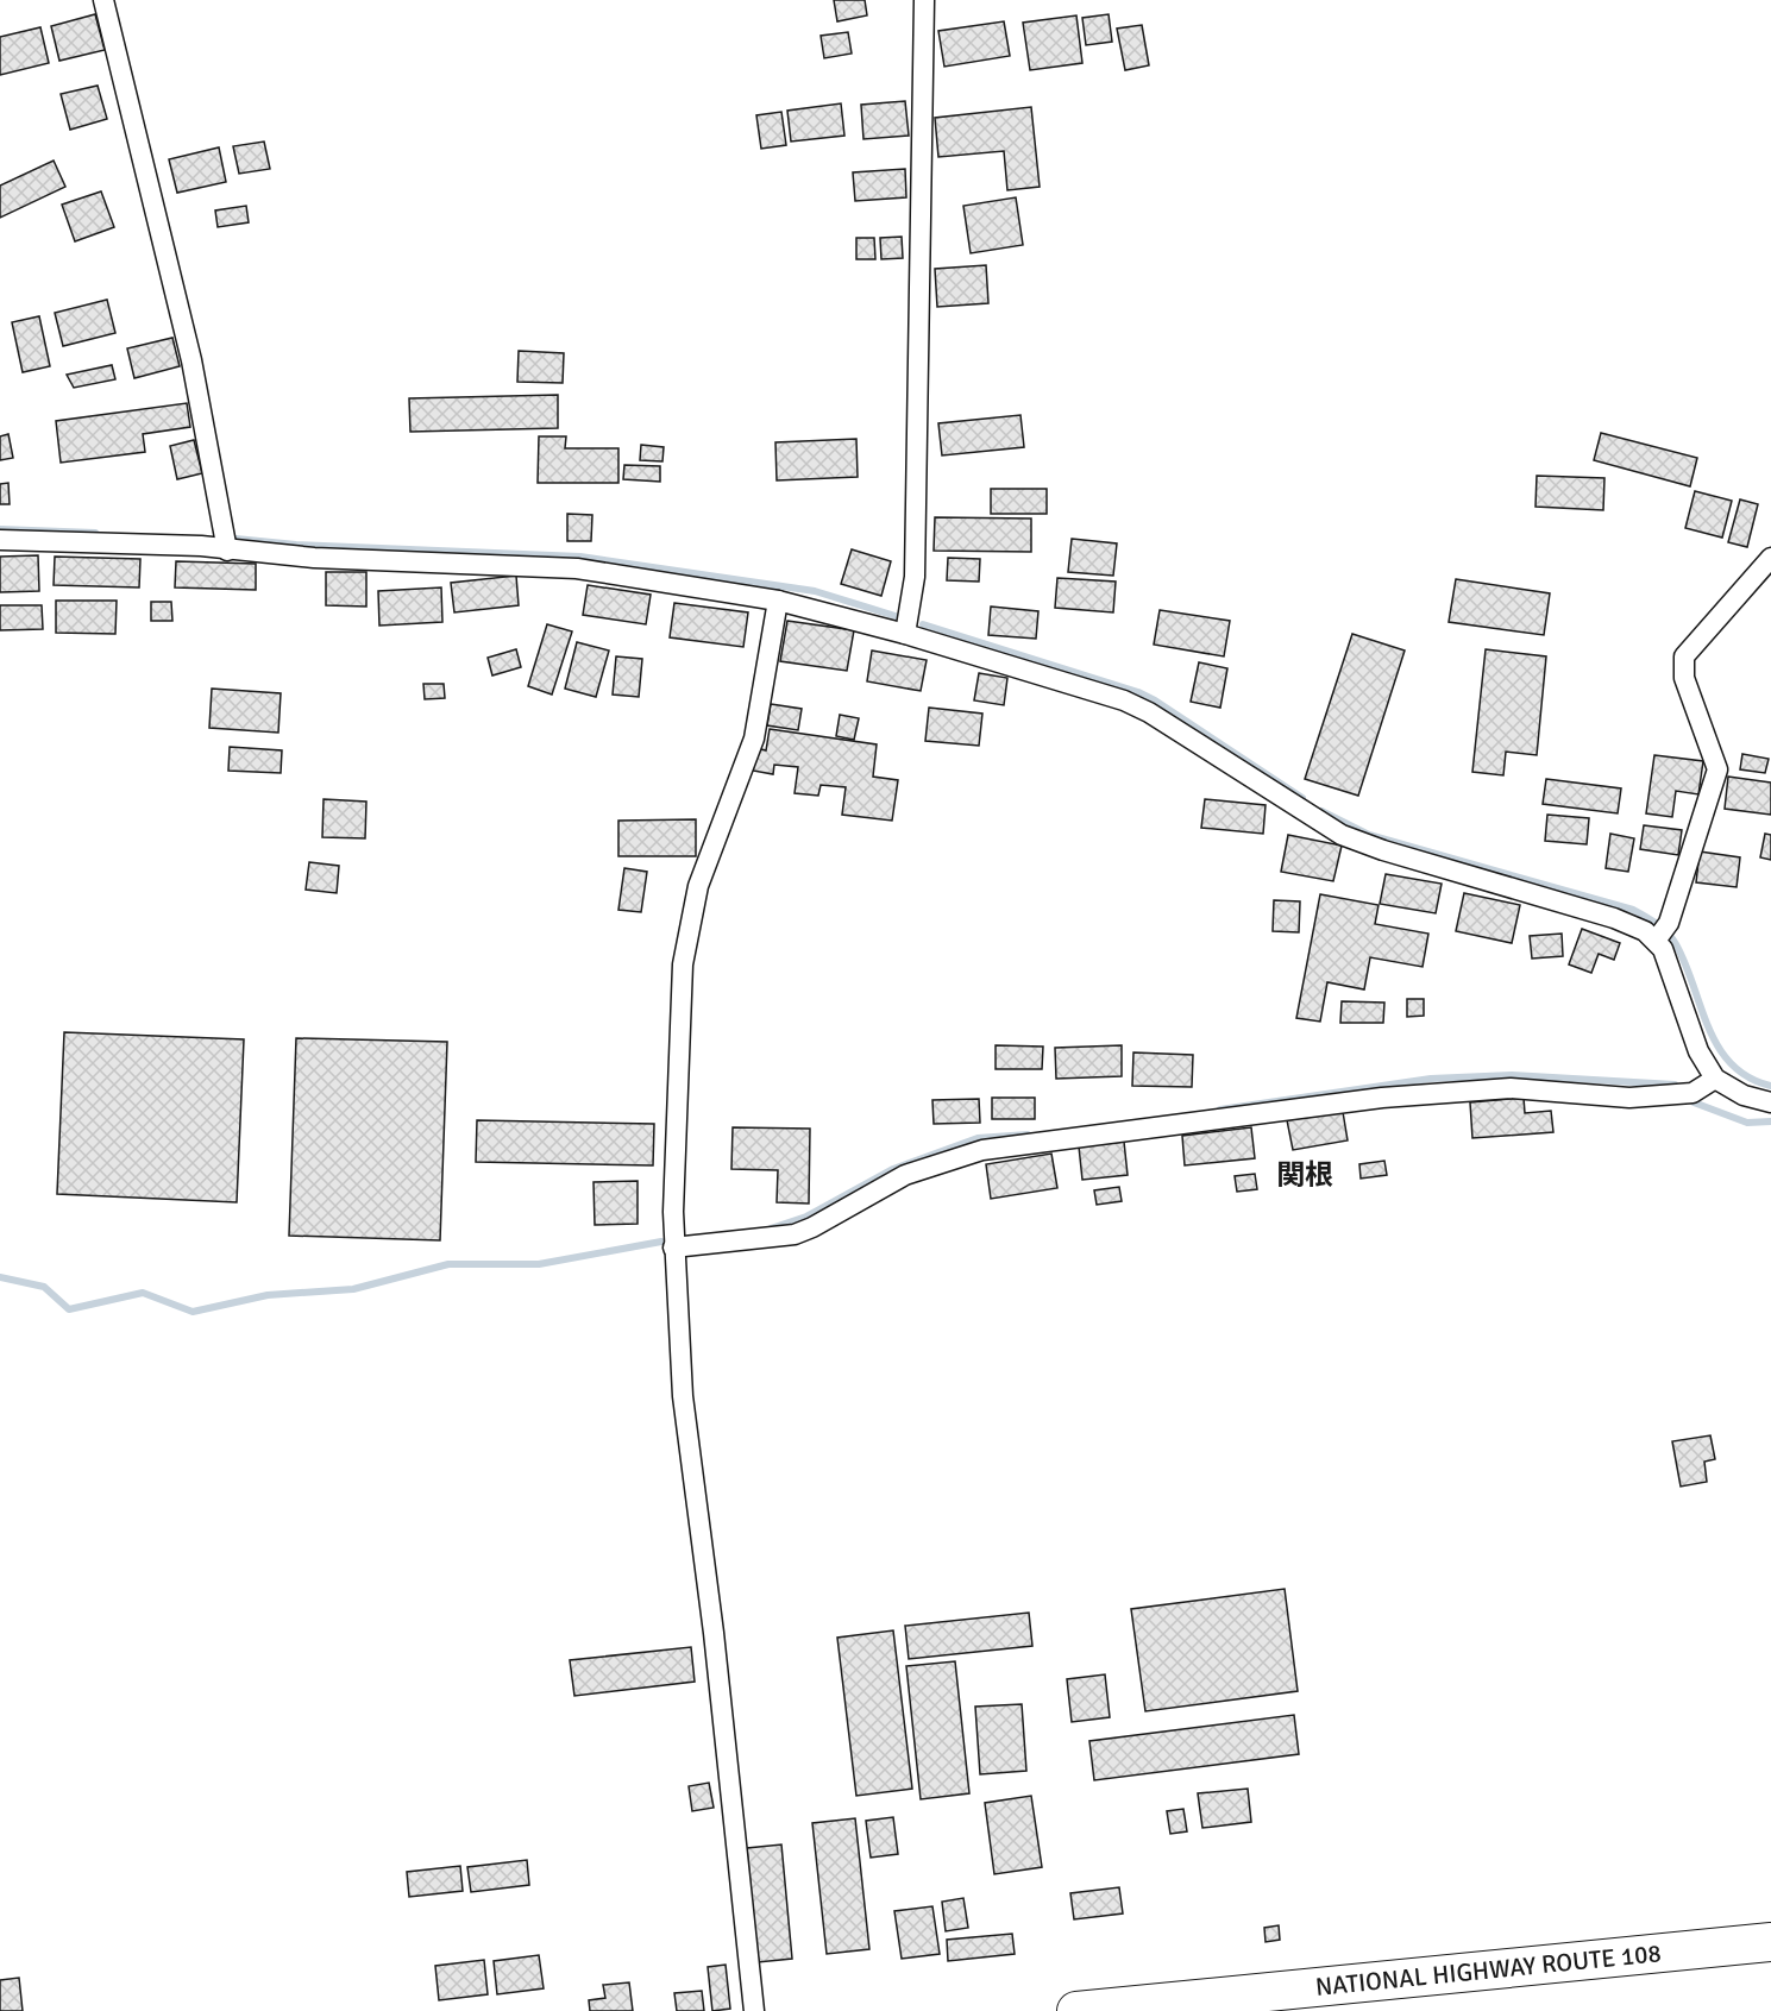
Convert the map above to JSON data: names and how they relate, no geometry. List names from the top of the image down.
{
  "streets": {
    "highway": ["NATIONAL HIGHWAY ROUTE 108"]
  },
  "districts": ["関根"]
}
